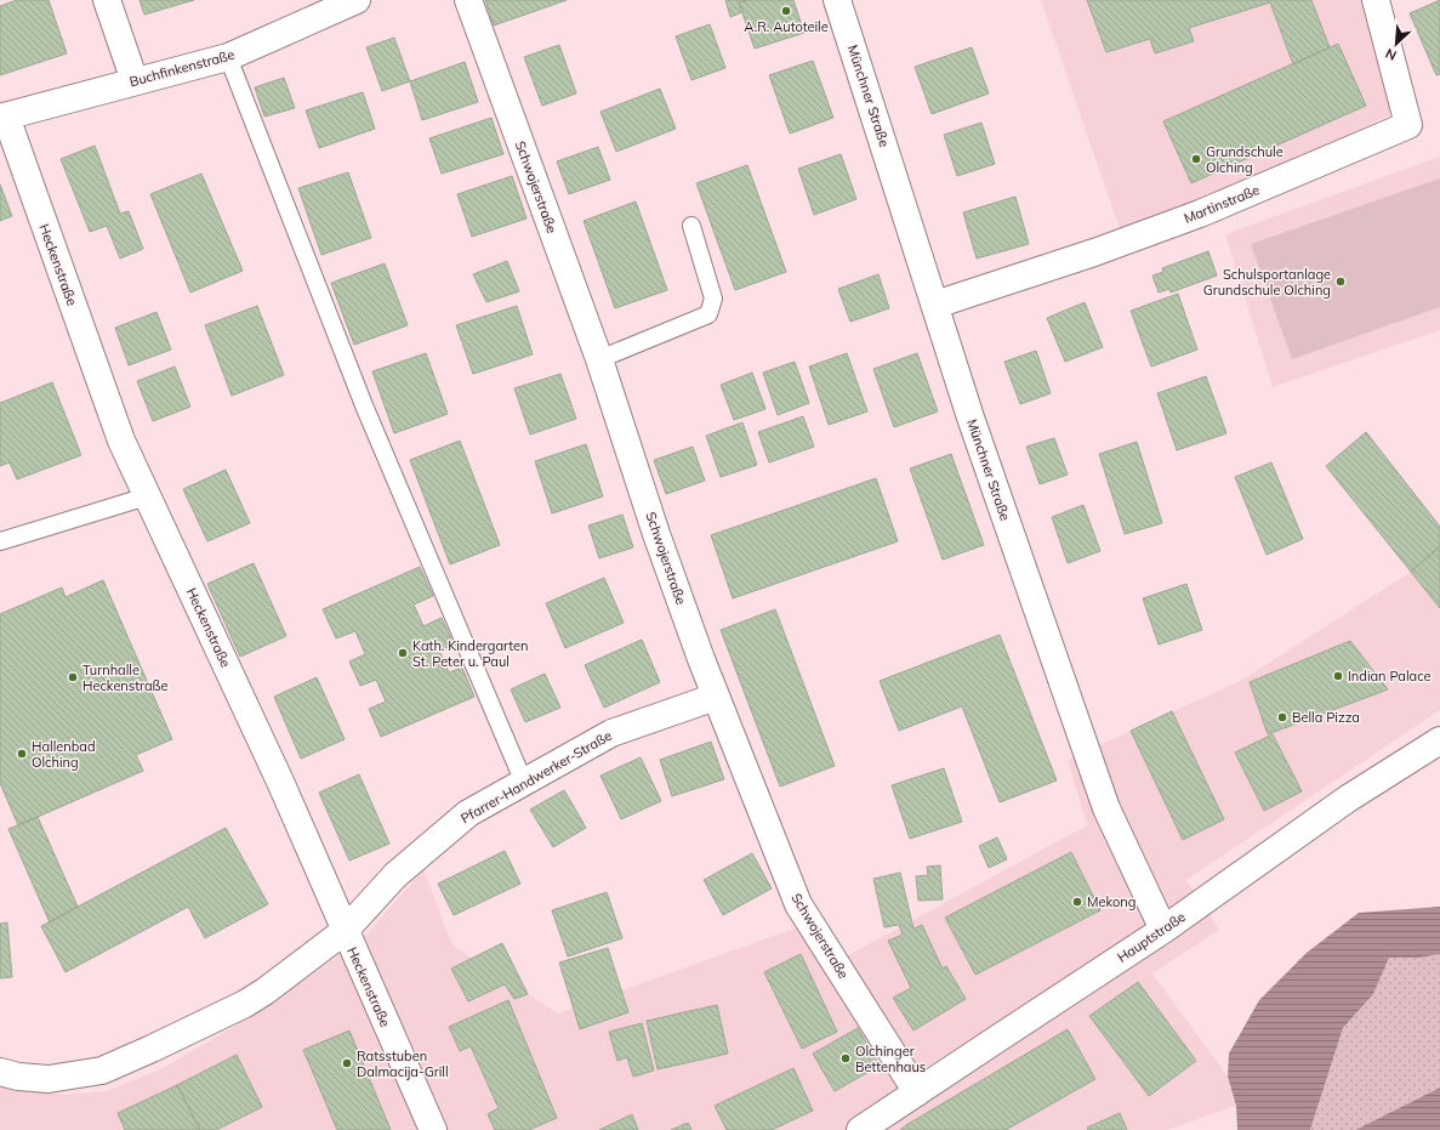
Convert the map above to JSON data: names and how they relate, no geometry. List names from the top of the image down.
{
  "streets": {
    "street": [
      "Buchfinkenstraße",
      "Münchner Straße",
      "Schwojerstraße",
      "Martinstraße",
      "Heckenstraße",
      "Pfarrer-Handwerker-Straße",
      "Hauptstraße"
    ]
  },
  "crossings": [
    ["Buchfinkenstraße", "Heckenstraße"],
    ["Münchner Straße", "Martinstraße"],
    ["Münchner Straße", "Hauptstraße"],
    ["Schwojerstraße", "Pfarrer-Handwerker-Straße"],
    ["Schwojerstraße", "Hauptstraße"],
    ["Heckenstraße", "Pfarrer-Handwerker-Straße"]
  ],
  "places": [
    "A.R. Autoteile",
    "Grundschule Olching",
    "Schulsportanlage Grundschule Olching",
    "Kath. Kindergarten St. Peter u. Paul",
    "Indian Palace",
    "Turnhalle Heckenstraße",
    "Bella Pizza",
    "Hallenbad Olching",
    "Mekong",
    "Olchinger Bettenhaus",
    "Ratsstuben Dalmacija-Grill"
  ],
  "north": "bottom left"
}
